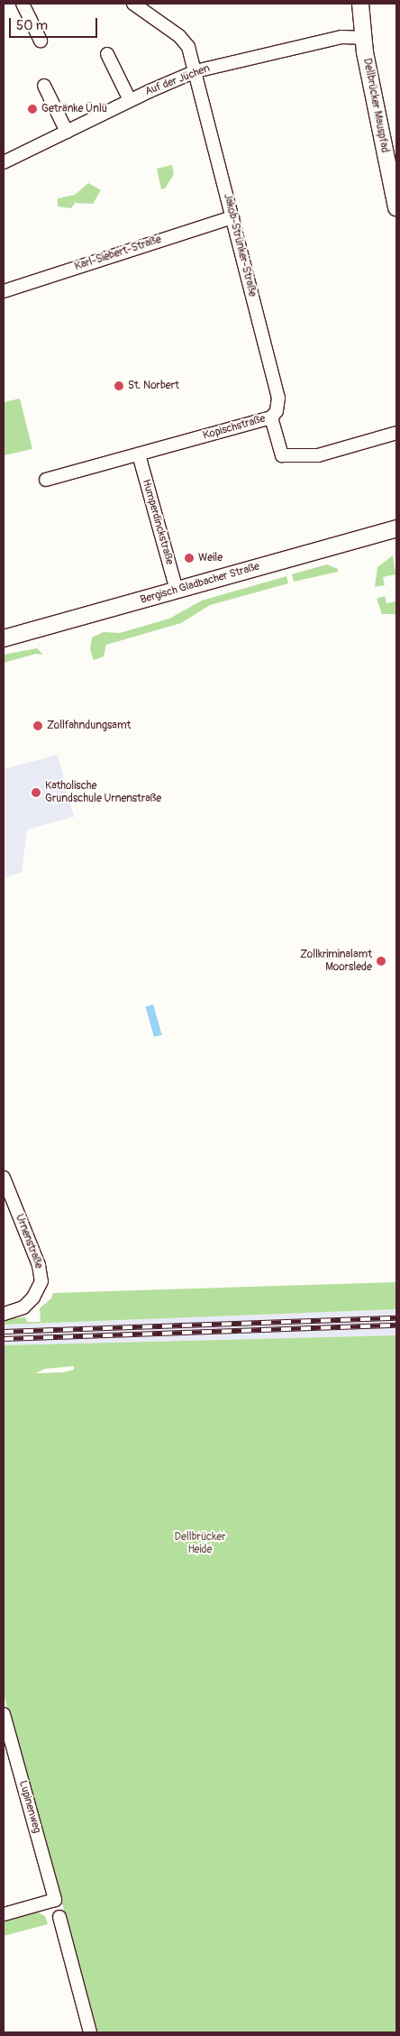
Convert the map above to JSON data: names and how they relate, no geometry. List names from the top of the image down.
{
  "streets": {
    "main road": ["Dellbrücker Mauspfad", "Bergisch Gladbacher Straße"],
    "street": [
      "Auf der Jüchen",
      "Jakob-Strünker-Straße",
      "Karl-Siebert-Straße",
      "Kopischstraße",
      "Humperdinckstraße",
      "Urnenstraße",
      "Lupinenweg"
    ]
  },
  "crossings": [
    ["Auf der Jüchen", "Dellbrücker Mauspfad"],
    ["Auf der Jüchen", "Jakob-Strünker-Straße"],
    ["Jakob-Strünker-Straße", "Karl-Siebert-Straße"],
    ["Jakob-Strünker-Straße", "Kopischstraße"],
    ["Kopischstraße", "Humperdinckstraße"],
    ["Humperdinckstraße", "Bergisch Gladbacher Straße"]
  ],
  "parks": ["Dellbrücker Heide"],
  "places": [
    "Getränke Ünlü",
    "St. Norbert",
    "Weile",
    "Zollfahndungsamt",
    "Katholische Grundschule Urnenstraße",
    "Zollkriminalamt Moorslede"
  ],
  "scale_bar": "50 m"
}
